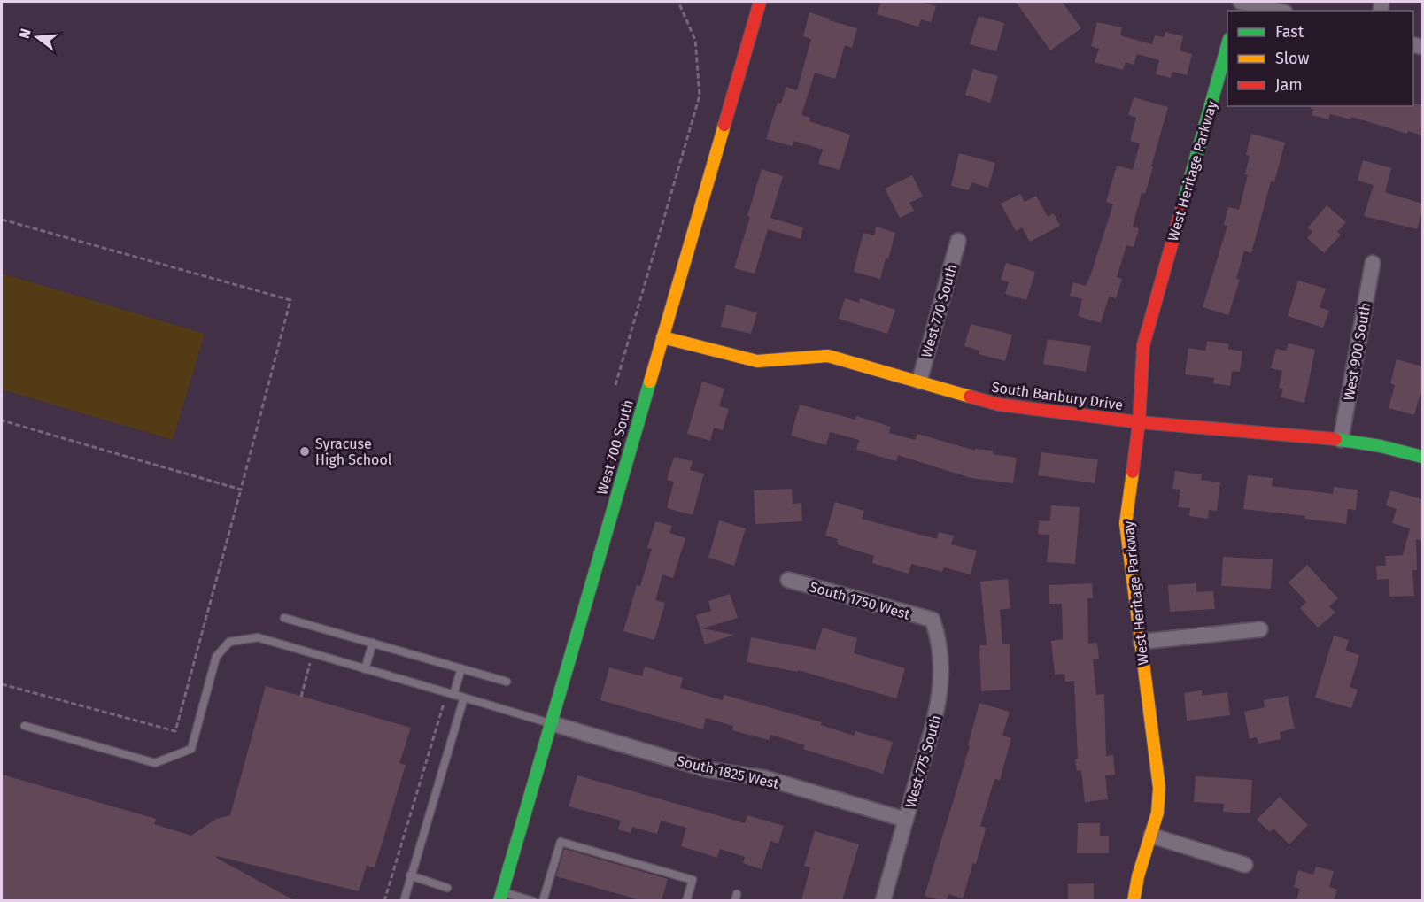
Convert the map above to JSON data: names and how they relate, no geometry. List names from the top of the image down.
{
  "streets": {
    "street": [
      "West Heritage Parkway",
      "West 770 South",
      "West 900 South",
      "South Banbury Drive",
      "West 700 South",
      "South 1750 West",
      "West 775 South",
      "South 1825 West"
    ]
  },
  "crossings": [
    ["West Heritage Parkway", "South Banbury Drive"],
    ["West 770 South", "South Banbury Drive"],
    ["West 900 South", "South Banbury Drive"],
    ["South Banbury Drive", "West 700 South"],
    ["West 700 South", "South 1825 West"],
    ["South 1750 West", "West 775 South"],
    ["West 775 South", "South 1825 West"]
  ],
  "places": ["Syracuse High School"],
  "legend": ["Fast", "Slow", "Jam"],
  "north": "left"
}
